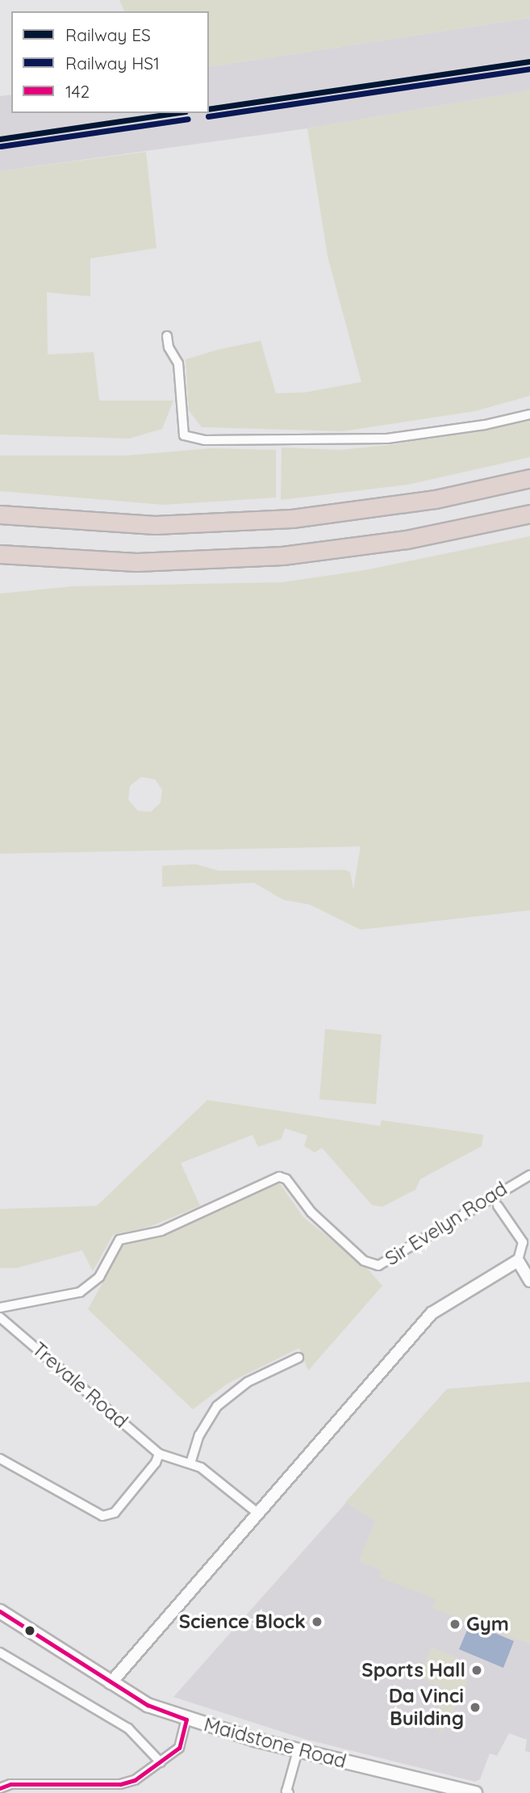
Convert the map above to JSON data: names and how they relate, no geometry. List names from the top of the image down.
{
  "streets": {
    "main road": ["Maidstone Road"],
    "street": ["Sir Evelyn Road", "Trevale Road"]
  },
  "places": [
    "Science Block",
    "Gym",
    "Sports Hall",
    "Da Vinci Building"
  ],
  "lines": ["rail line ES", "rail line HS1", "transit line 142"],
  "legend": ["Railway ES", "Railway HS1", "142"]
}
